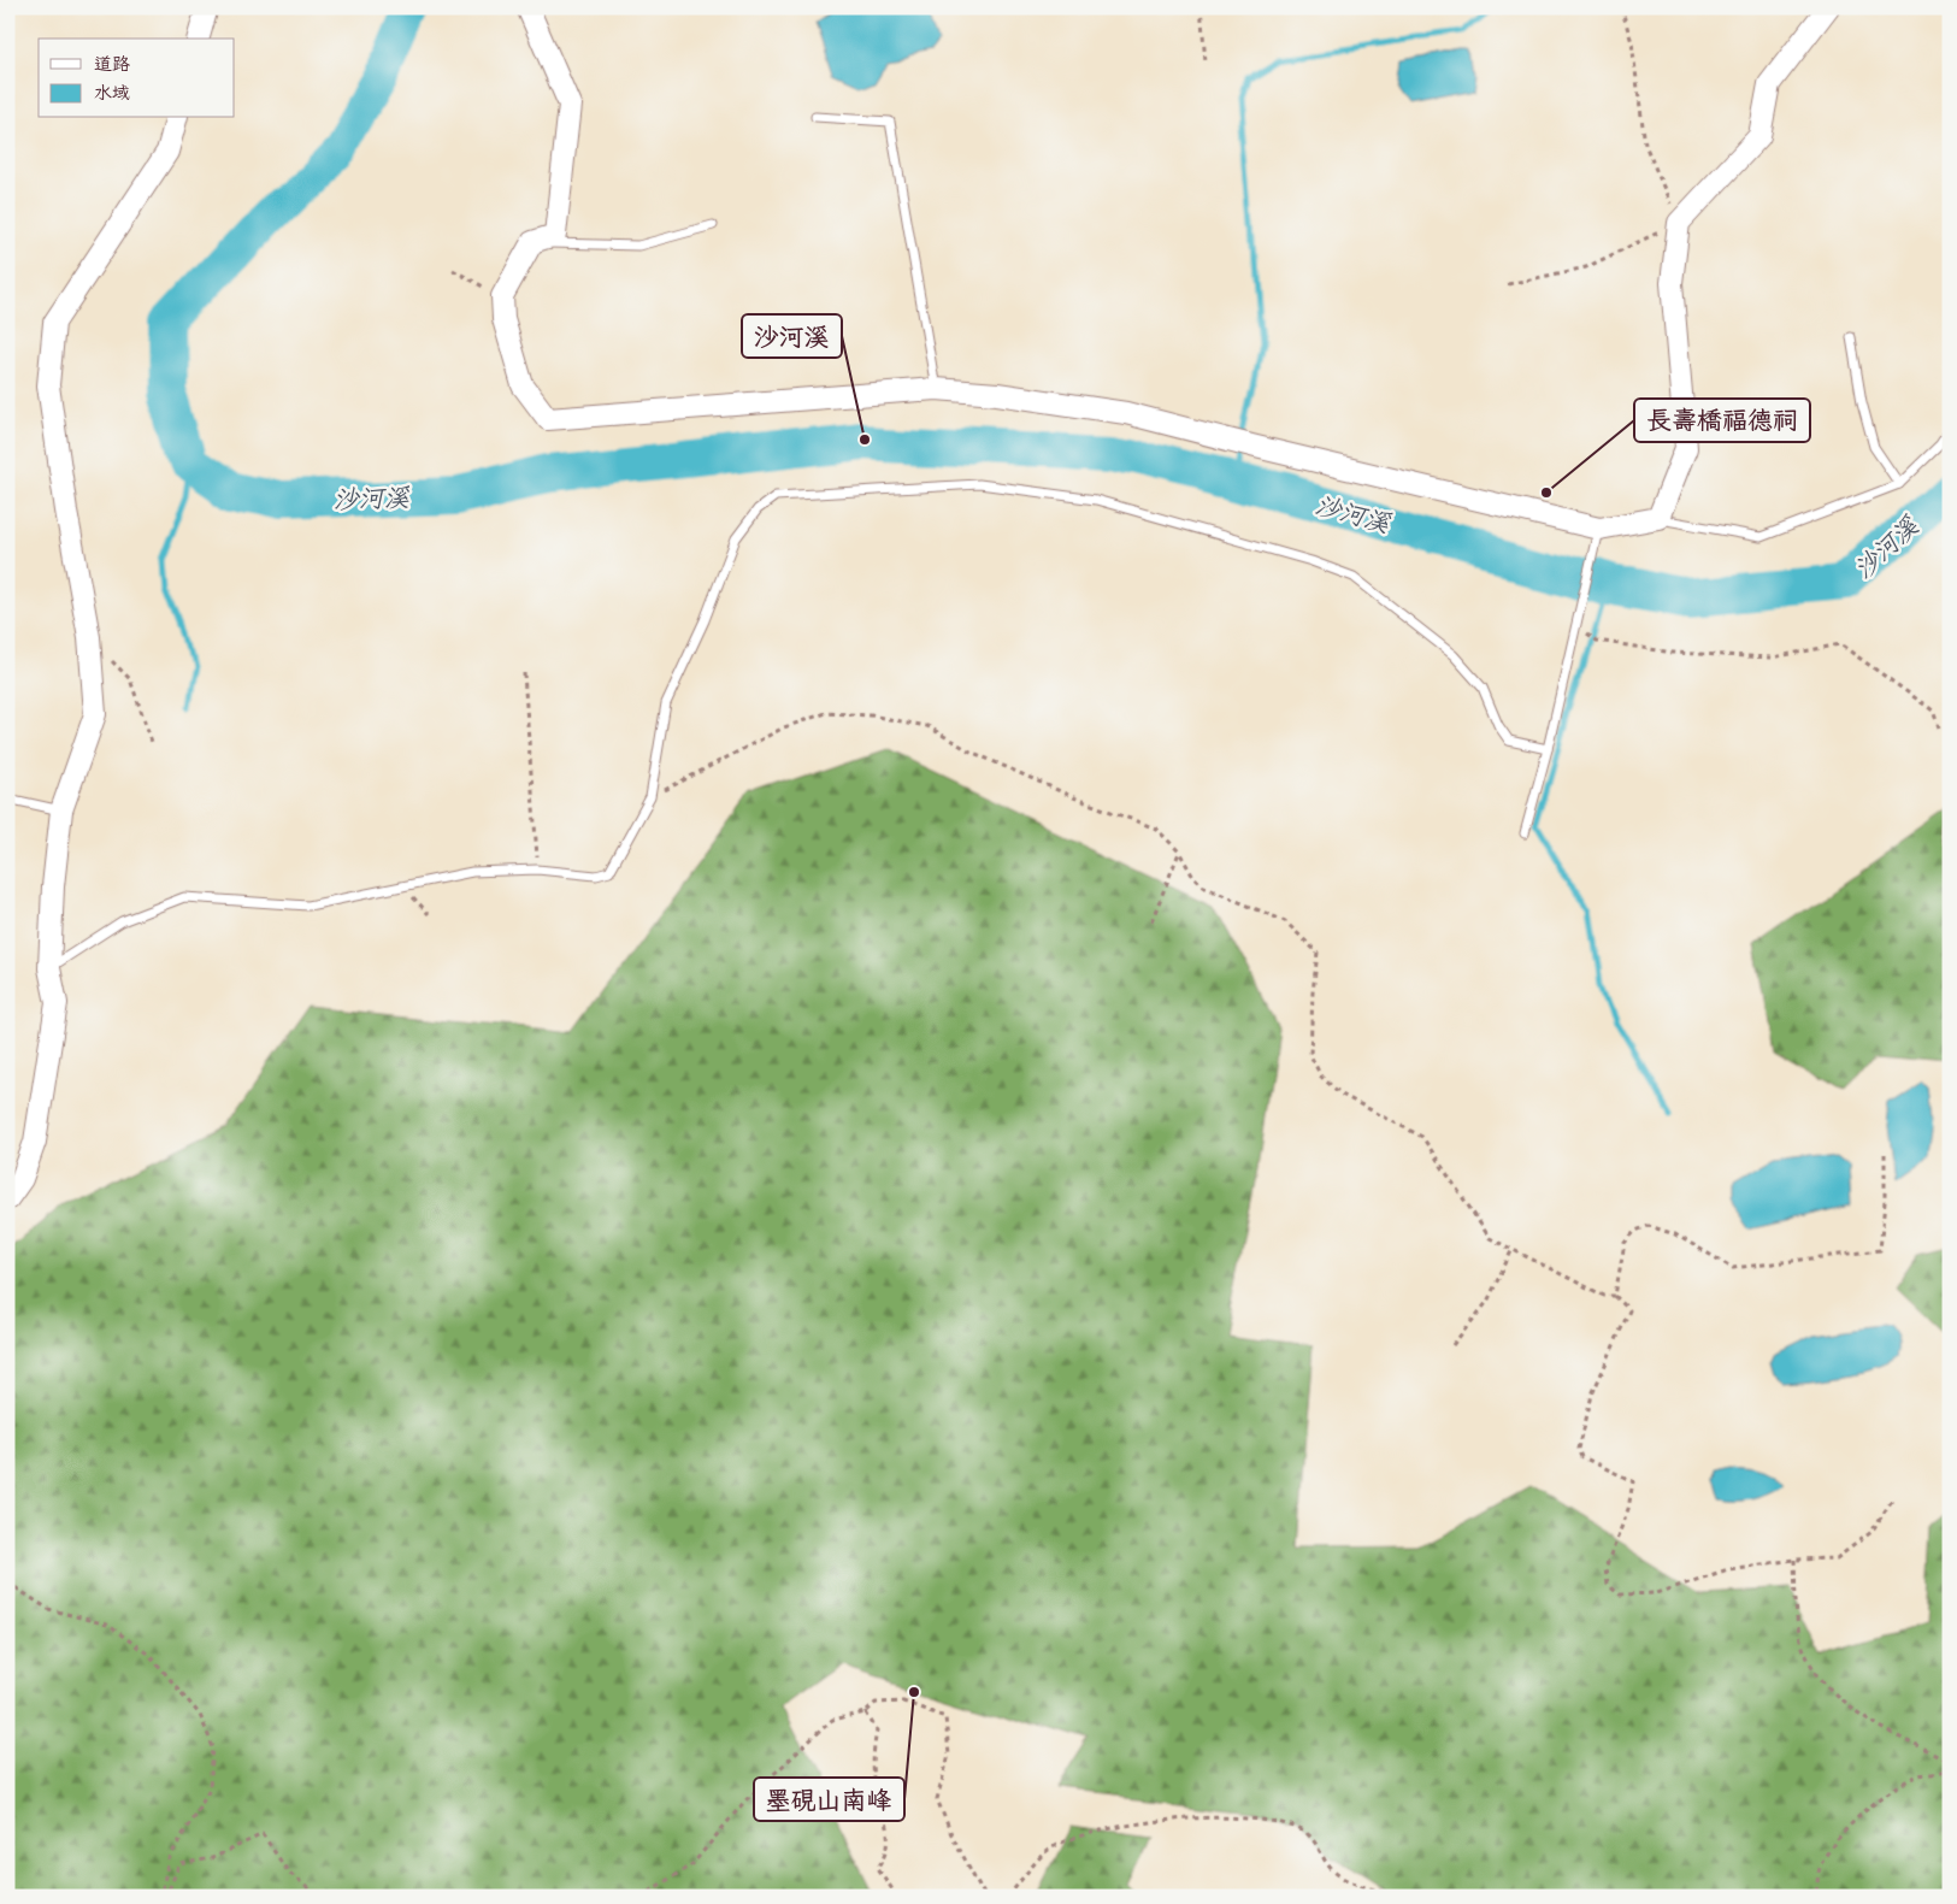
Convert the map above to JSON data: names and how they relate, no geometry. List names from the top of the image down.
{
  "water": ["沙河溪"],
  "places": ["沙河溪", "長壽橋福德祠", "墨硯山南峰"],
  "legend": ["道路", "水域"]
}
